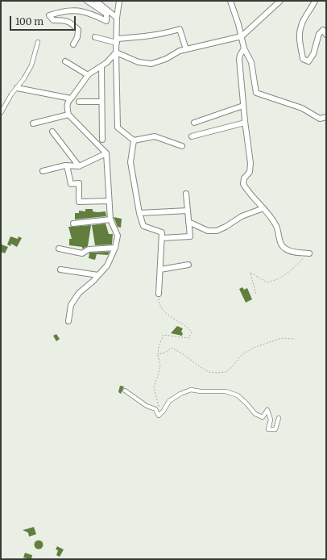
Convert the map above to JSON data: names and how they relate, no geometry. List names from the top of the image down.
{
  "scale_bar": "100 m"
}
